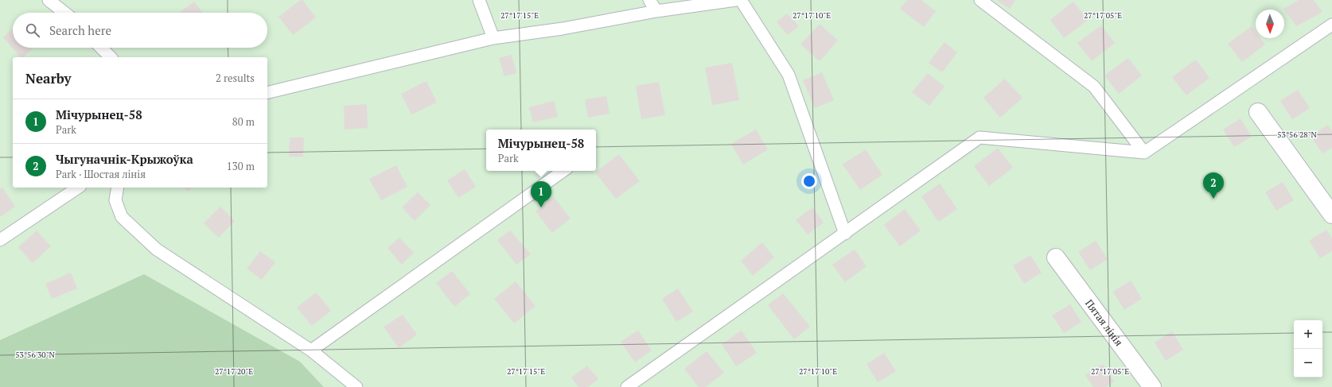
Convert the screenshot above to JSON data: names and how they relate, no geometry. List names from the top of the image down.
{
  "streets": {
    "street": ["Пятая лінія"]
  },
  "north": "bottom",
  "page": {
    "search": "Search here",
    "heading": ["Nearby", "2 results"],
    "list": [
      {
        "mark": "1",
        "name": "Мічурынец-58",
        "note": "Park",
        "value": "80 m"
      },
      {
        "mark": "2",
        "name": "Чыгуначнік-Крыжоўка",
        "note": "Park · Шостая лінія",
        "value": "130 m"
      }
    ],
    "popup": ["Мічурынец-58", "Park"],
    "pins": ["2", "1"],
    "map_buttons": ["+", "−"]
  },
  "coordinates": [
    "27°17'15\"E",
    "27°17'10\"E",
    "27°17'05\"E",
    "53°56'28\"N",
    "53°56'30\"N",
    "27°17'20\"E"
  ]
}
